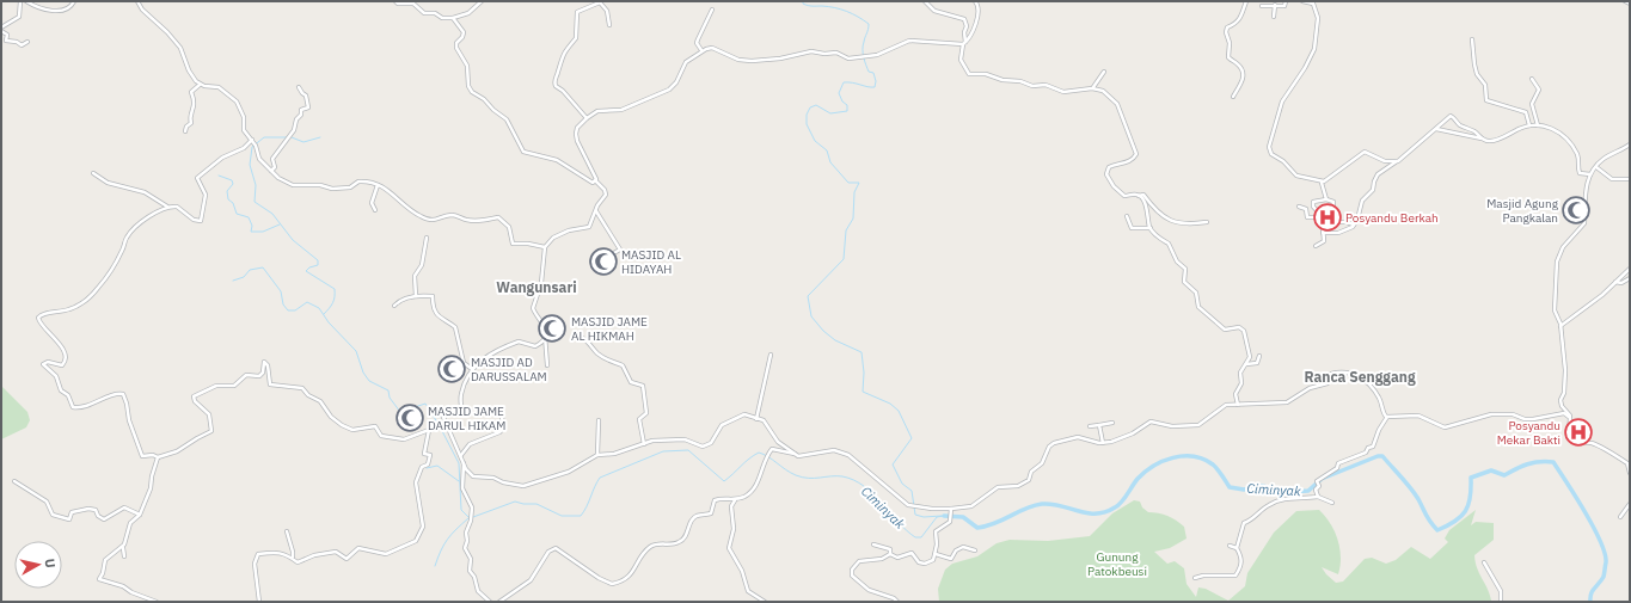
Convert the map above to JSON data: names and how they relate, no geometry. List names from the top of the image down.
{
  "districts": ["Wangunsari", "Ranca Senggang"],
  "water": ["Ciminyak"],
  "parks": ["Gunung Patokbeusi"],
  "places": {
    "mosque": [
      "Masjid Agung Pangkalan",
      "MASJID AL HIDAYAH",
      "MASJID JAME AL HIKMAH",
      "MASJID AD DARUSSALAM",
      "MASJID JAME DARUL HIKAM"
    ],
    "hospital": ["Posyandu Berkah", "Posyandu Mekar Bakti"]
  },
  "north": "right"
}
